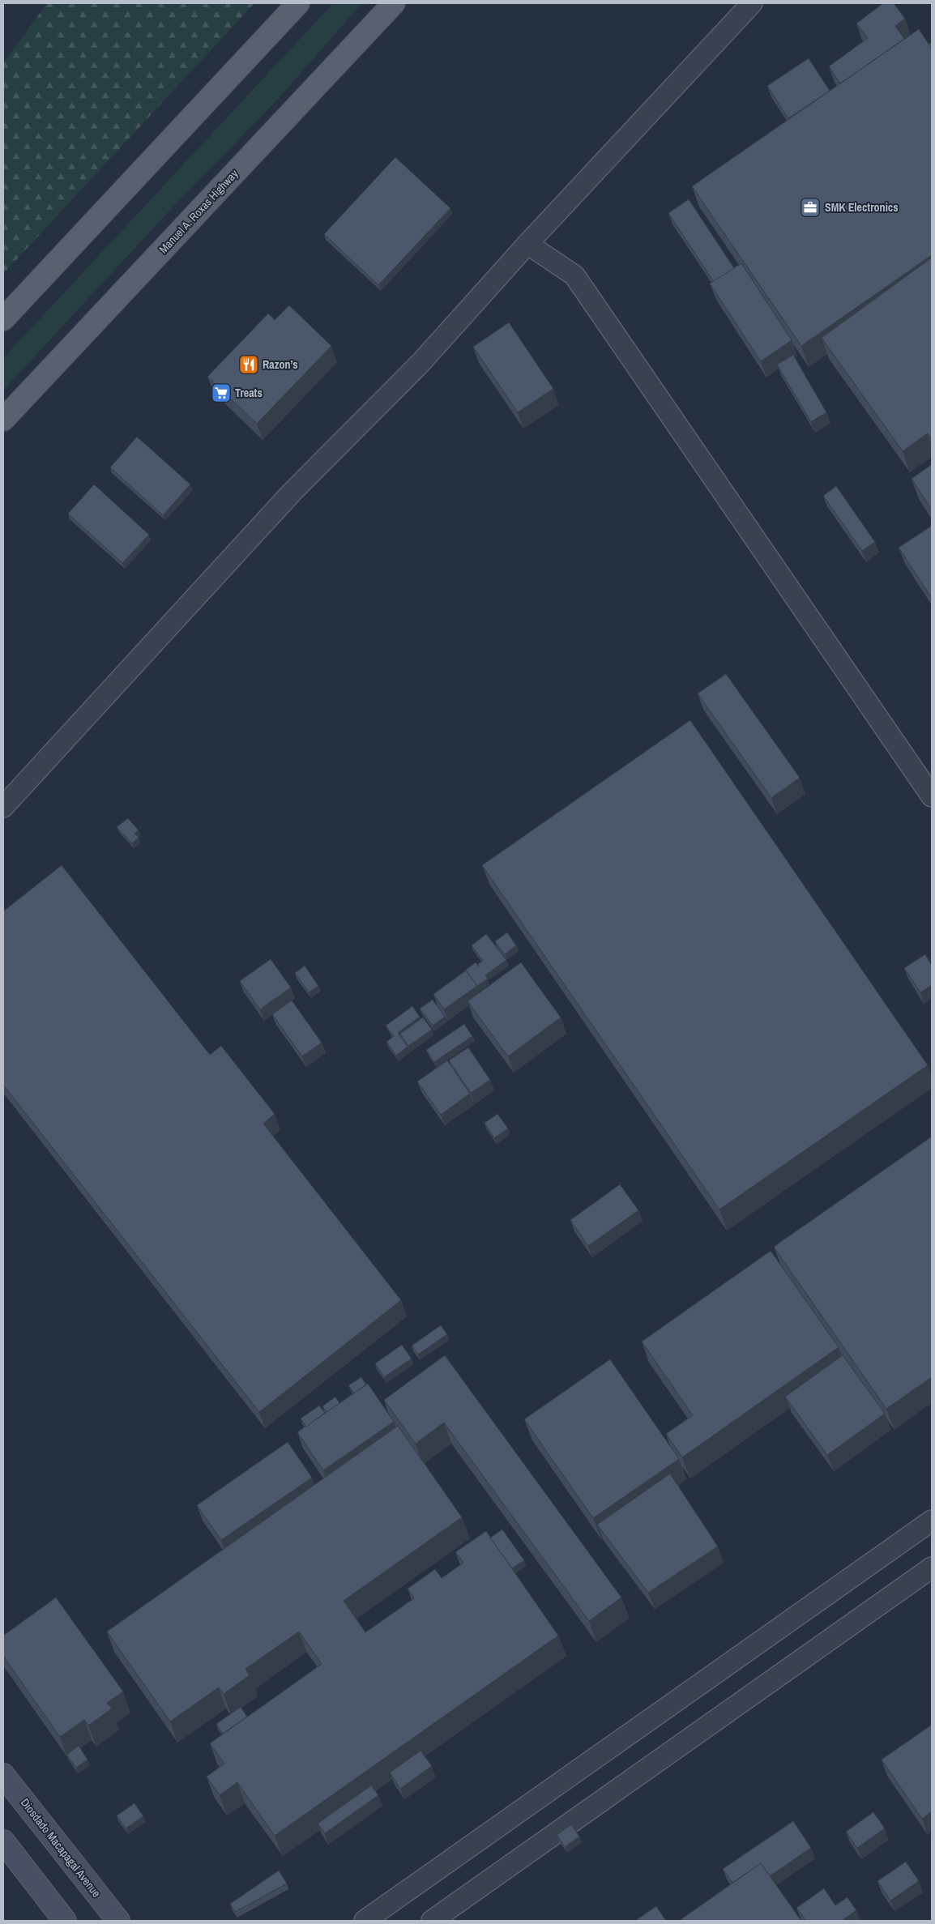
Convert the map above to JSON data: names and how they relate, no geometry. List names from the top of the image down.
{
  "streets": {
    "main road": ["Manuel A. Roxas Highway", "Diosdado Macapagal Avenue"]
  },
  "places": {
    "office": ["SMK Electronics"],
    "restaurant": ["Razon’s"],
    "supermarket": ["Treats"]
  }
}
